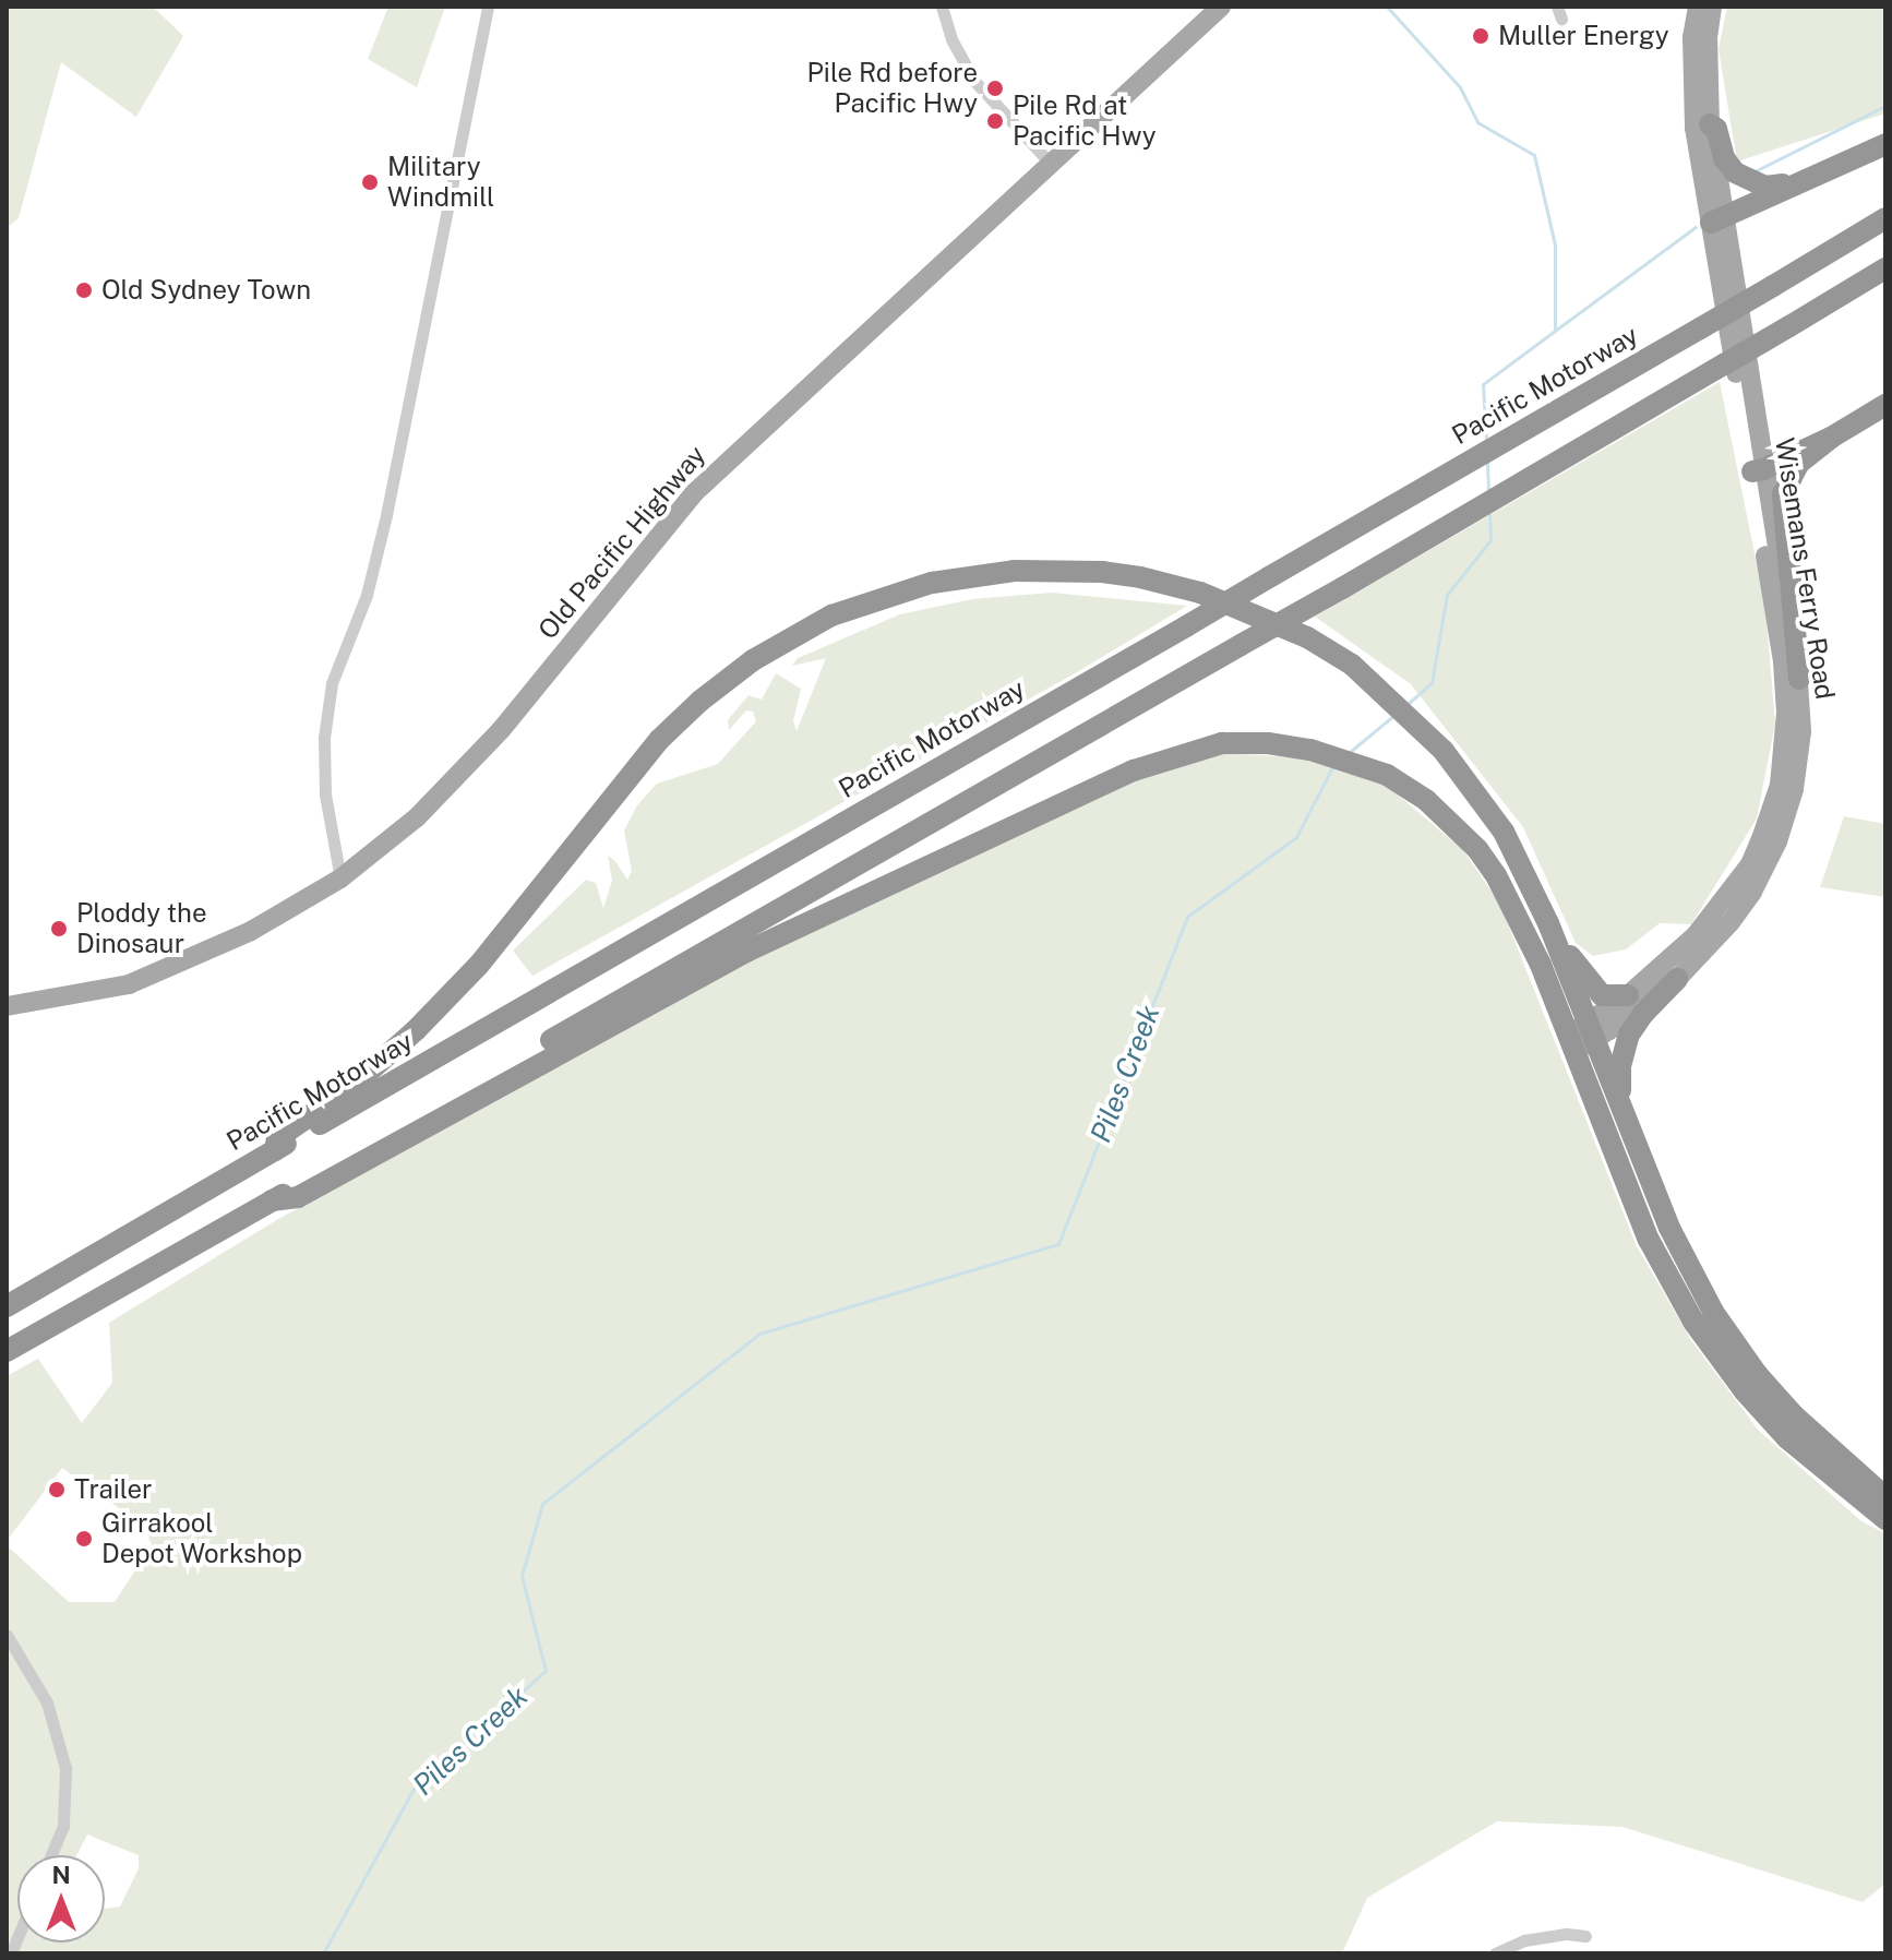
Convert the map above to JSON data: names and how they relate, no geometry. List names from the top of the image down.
{
  "streets": {
    "highway": ["Pacific Motorway"],
    "main road": ["Old Pacific Highway", "Wisemans Ferry Road"]
  },
  "water": ["Piles Creek"],
  "places": [
    "Muller Energy",
    "Pile Rd before Pacific Hwy",
    "Pile Rd at Pacific Hwy",
    "Military Windmill",
    "Old Sydney Town",
    "Ploddy the Dinosaur",
    "Trailer",
    "Girrakool Depot Workshop"
  ],
  "north": "top"
}
